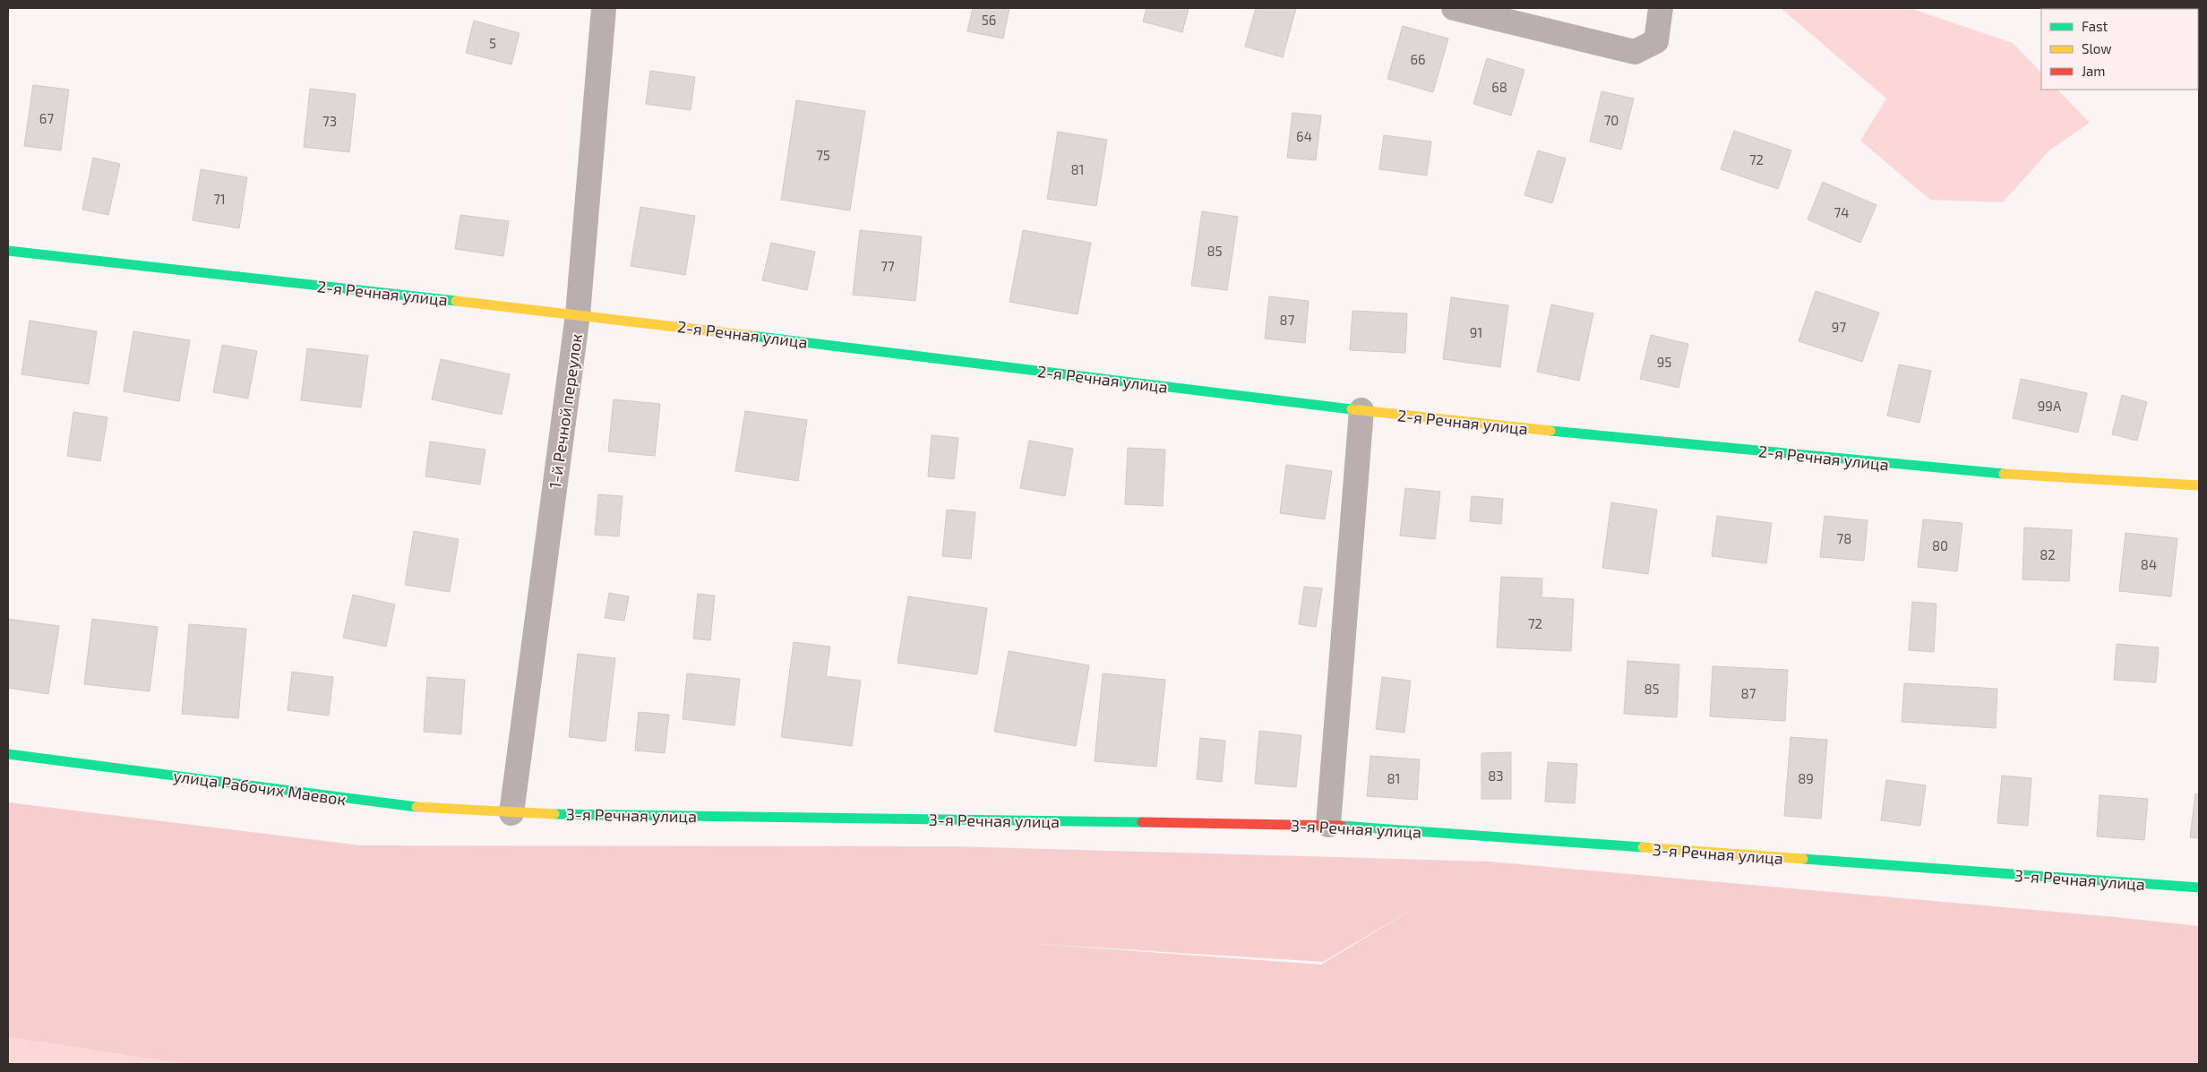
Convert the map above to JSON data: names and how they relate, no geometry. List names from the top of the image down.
{
  "streets": {
    "street": [
      "2-я Речная улица",
      "1-й Речной переулок",
      "улица Рабочих Маевок",
      "3-я Речная улица"
    ]
  },
  "crossings": [
    ["2-я Речная улица", "1-й Речной переулок"],
    ["1-й Речной переулок", "улица Рабочих Маевок"],
    ["1-й Речной переулок", "3-я Речная улица"],
    ["улица Рабочих Маевок", "3-я Речная улица"]
  ],
  "house_numbers": [
    "56",
    "5",
    "66",
    "68",
    "67",
    "70",
    "73",
    "64",
    "75",
    "72",
    "81",
    "71",
    "74",
    "85",
    "77",
    "87",
    "97",
    "91",
    "95",
    "99А",
    "78",
    "80",
    "82",
    "84",
    "72",
    "85",
    "87",
    "83",
    "81",
    "89"
  ],
  "legend": ["Fast", "Slow", "Jam"]
}
